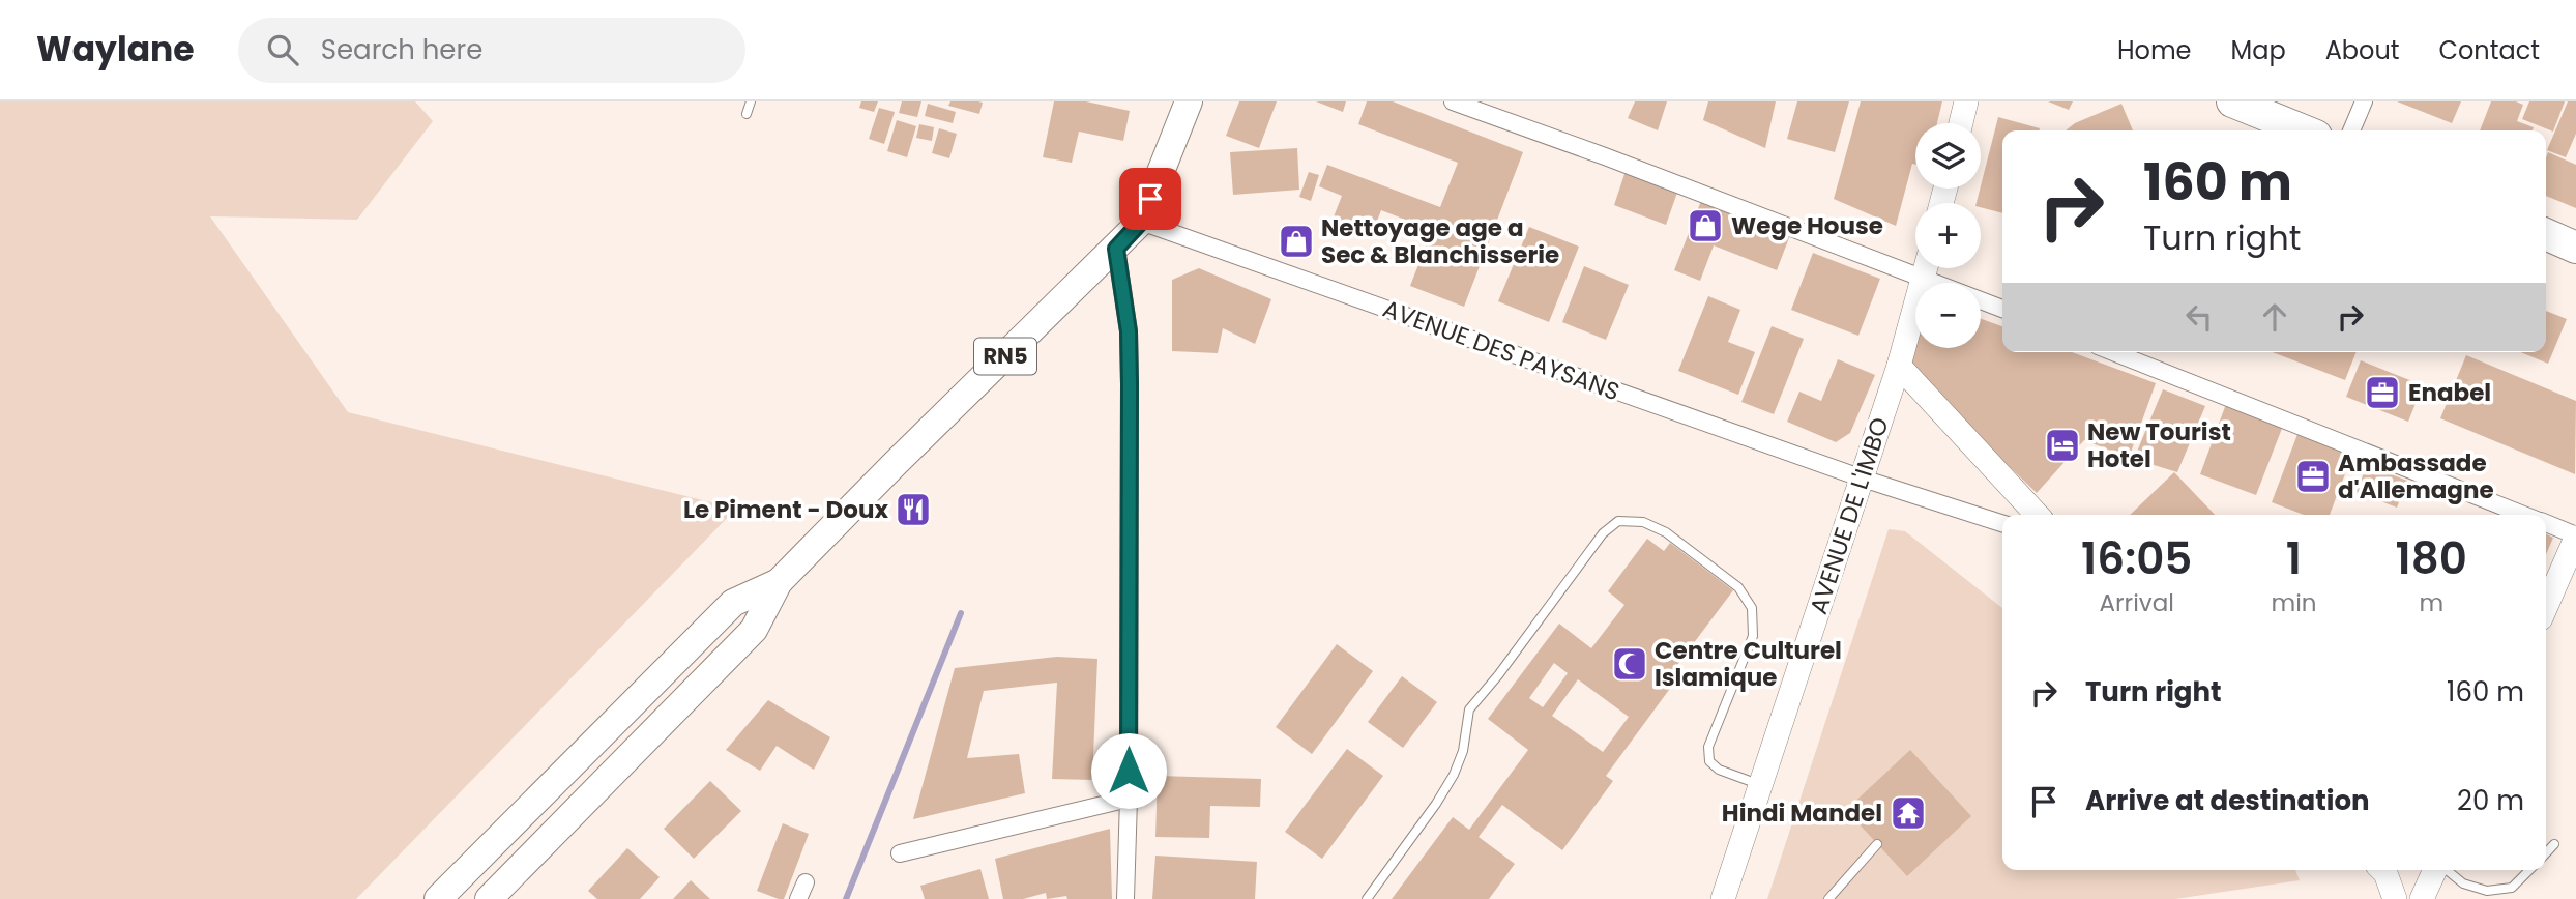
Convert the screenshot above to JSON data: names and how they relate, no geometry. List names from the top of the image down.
{
  "streets": {
    "main road": ["RN5"],
    "street": ["AVENUE DES PAYSANS", "AVENUE DE L'IMBO"]
  },
  "crossings": [
    ["AVENUE DES PAYSANS", "RN5"],
    ["AVENUE DES PAYSANS", "AVENUE DE L'IMBO"]
  ],
  "places": {
    "shop": ["Wege House", "Nettoyage age a Sec & Blanchisserie"],
    "office": ["Enabel", "Ambassade d'Allemagne"],
    "hotel": ["New Tourist Hotel"],
    "restaurant": ["Le Piment - Doux"],
    "mosque": ["Centre Culturel Islamique"],
    "temple": ["Hindi Mandel"]
  },
  "page": {
    "header": "Waylane",
    "search": "Search here",
    "nav": [
      "Home",
      "Map",
      "About",
      "Contact"
    ],
    "map_buttons": ["+", "−"],
    "turn": ["160 m", "Turn right"],
    "eta": [
      "16:05",
      "Arrival",
      "1",
      "min",
      "180",
      "m"
    ],
    "list": [
      {
        "name": "Turn right",
        "value": "160 m"
      },
      {
        "name": "Arrive at destination",
        "value": "20 m"
      }
    ]
  }
}
